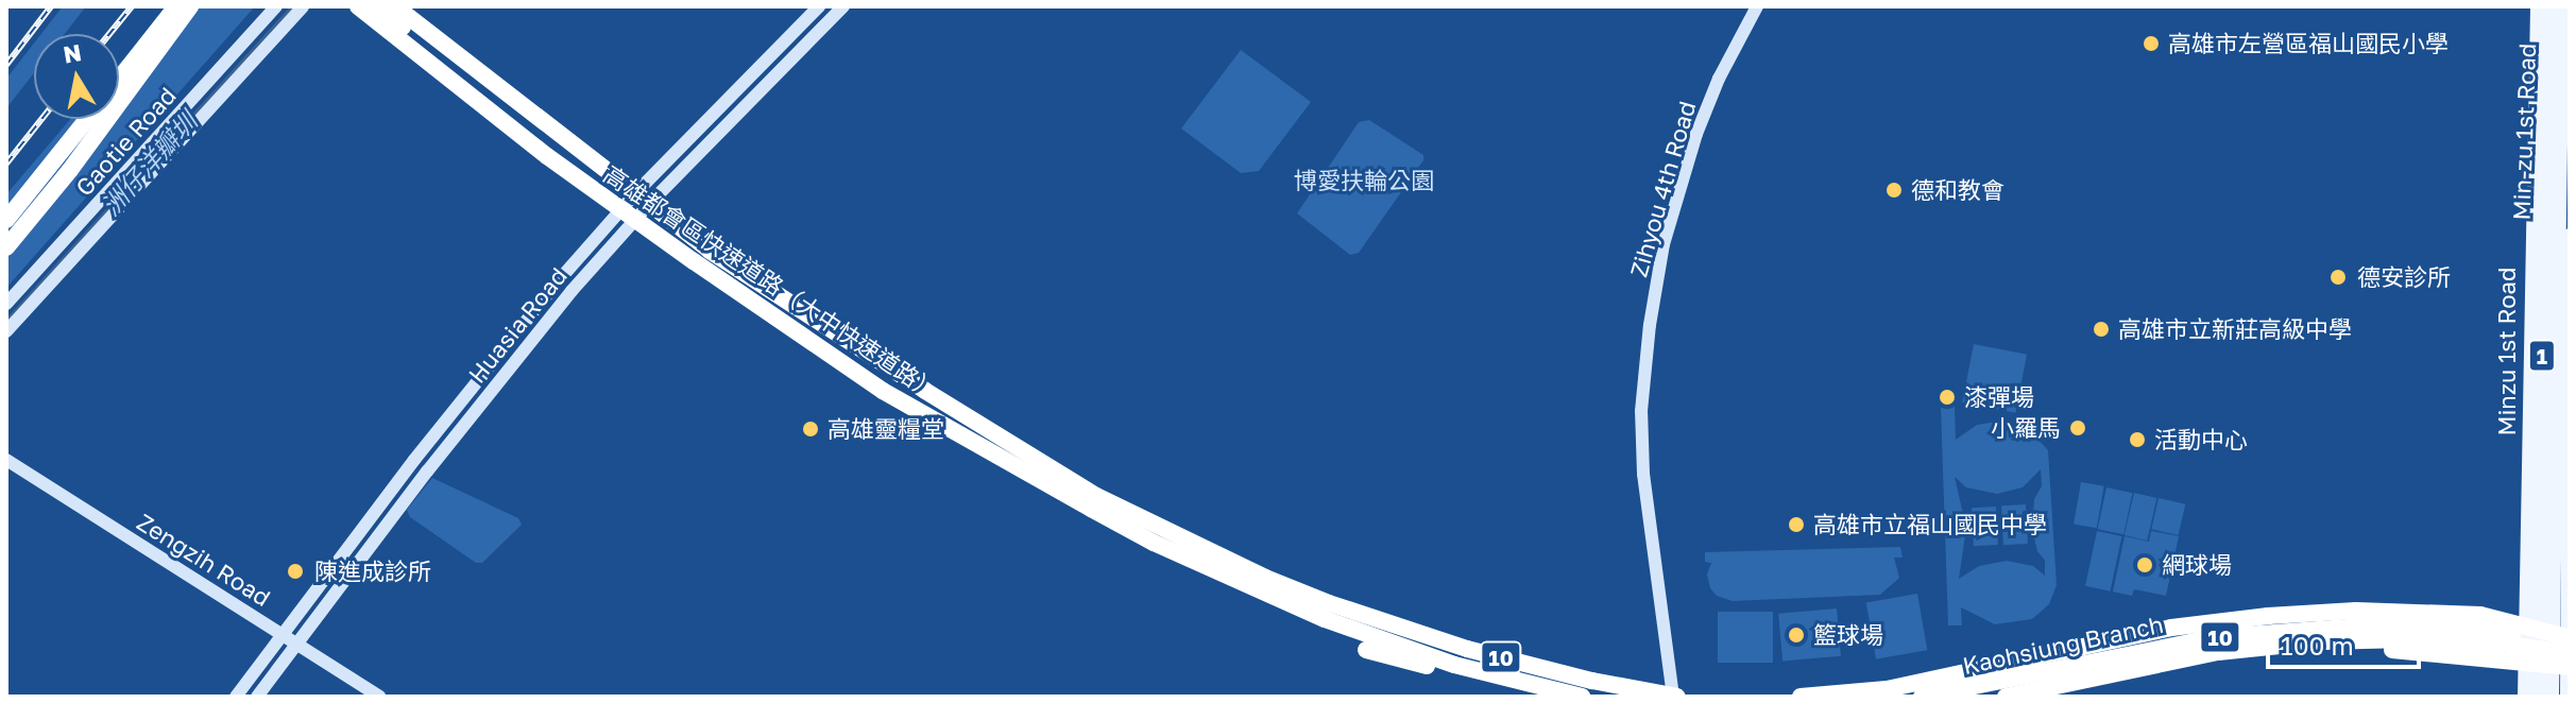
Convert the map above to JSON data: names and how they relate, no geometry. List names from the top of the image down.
{
  "streets": {
    "highway": ["高雄都會區快速道路（大中快速道路）", "10", "Kaohsiung Branch"],
    "main road": ["Min-zu 1st Road", "Minzu 1st Road", "1"],
    "street": [
      "Gaotie Road",
      "Zihyou 4th Road",
      "Huasia Road",
      "Zengzih Road"
    ]
  },
  "crossings": [
    ["Min-zu 1st Road", "Minzu 1st Road"],
    ["Zihyou 4th Road", "10"],
    ["高雄都會區快速道路（大中快速道路）", "10"],
    ["Huasia Road", "Zengzih Road"]
  ],
  "water": ["洲仔洋瓣圳"],
  "parks": ["博愛扶輪公園"],
  "places": [
    "高雄市左營區福山國民小學",
    "德和教會",
    "德安診所",
    "高雄市立新莊高級中學",
    "漆彈場",
    "小羅馬",
    "高雄靈糧堂",
    "活動中心",
    "高雄市立福山國民中學",
    "網球場",
    "陳進成診所",
    "籃球場"
  ],
  "scale_bar": "100 m",
  "north": "top"
}
